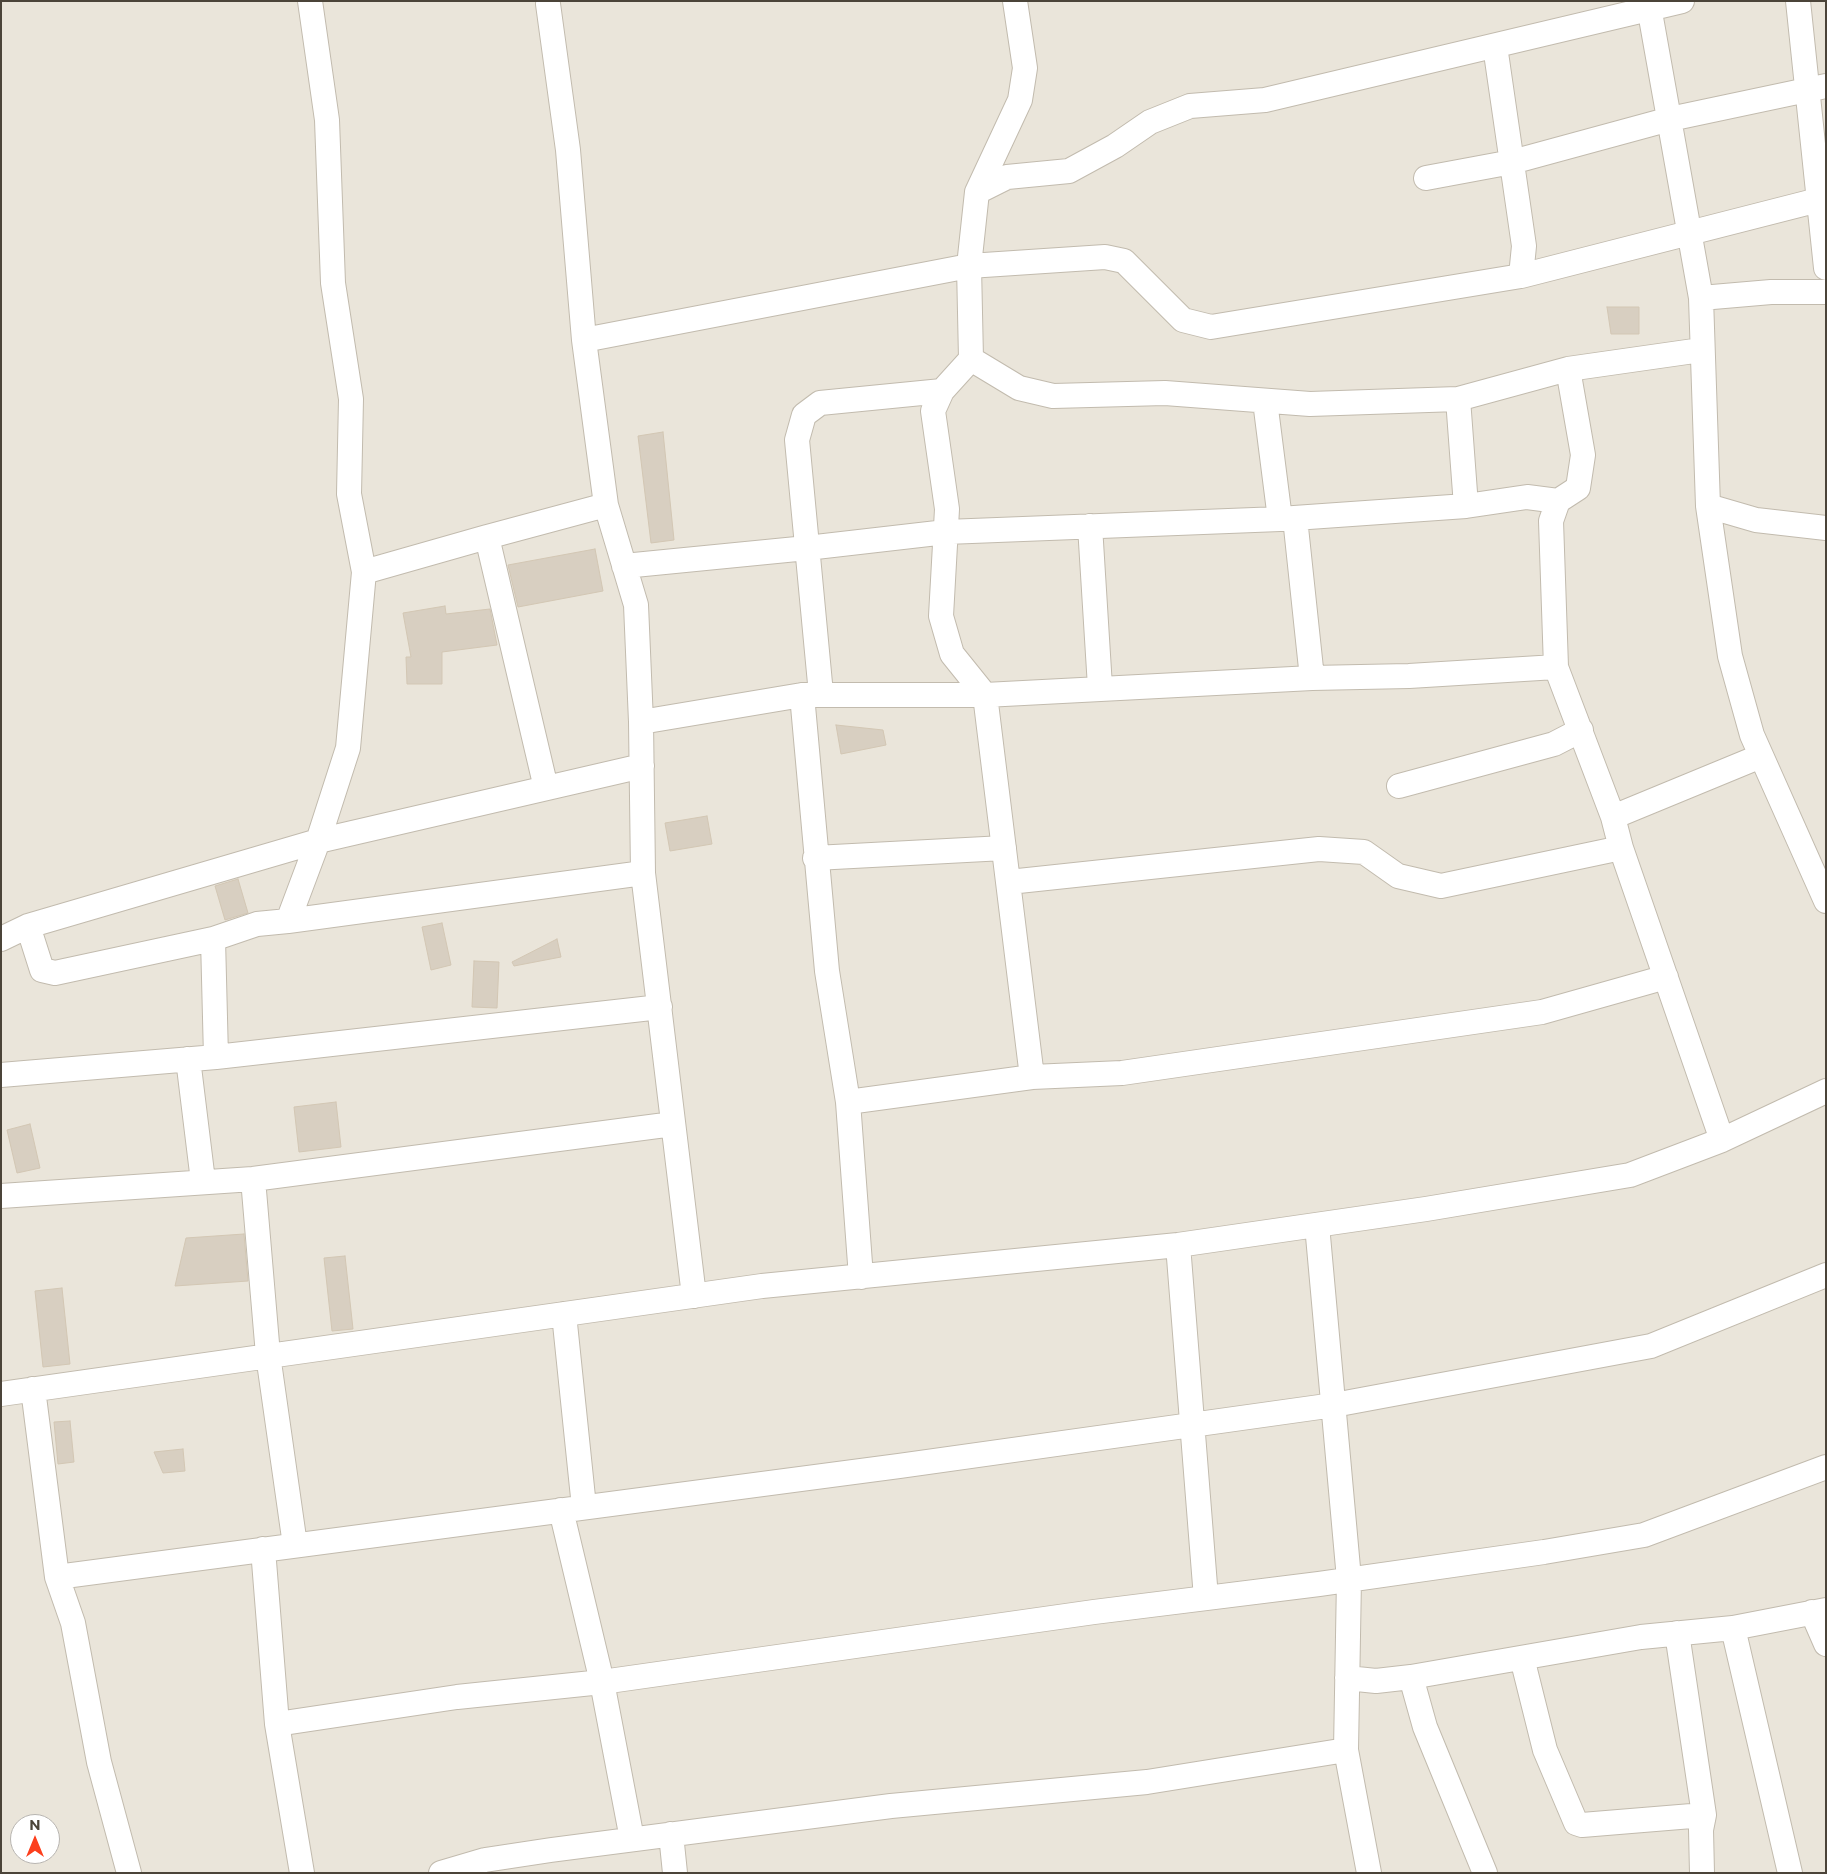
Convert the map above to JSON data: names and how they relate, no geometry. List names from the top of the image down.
{
  "north": "top"
}
